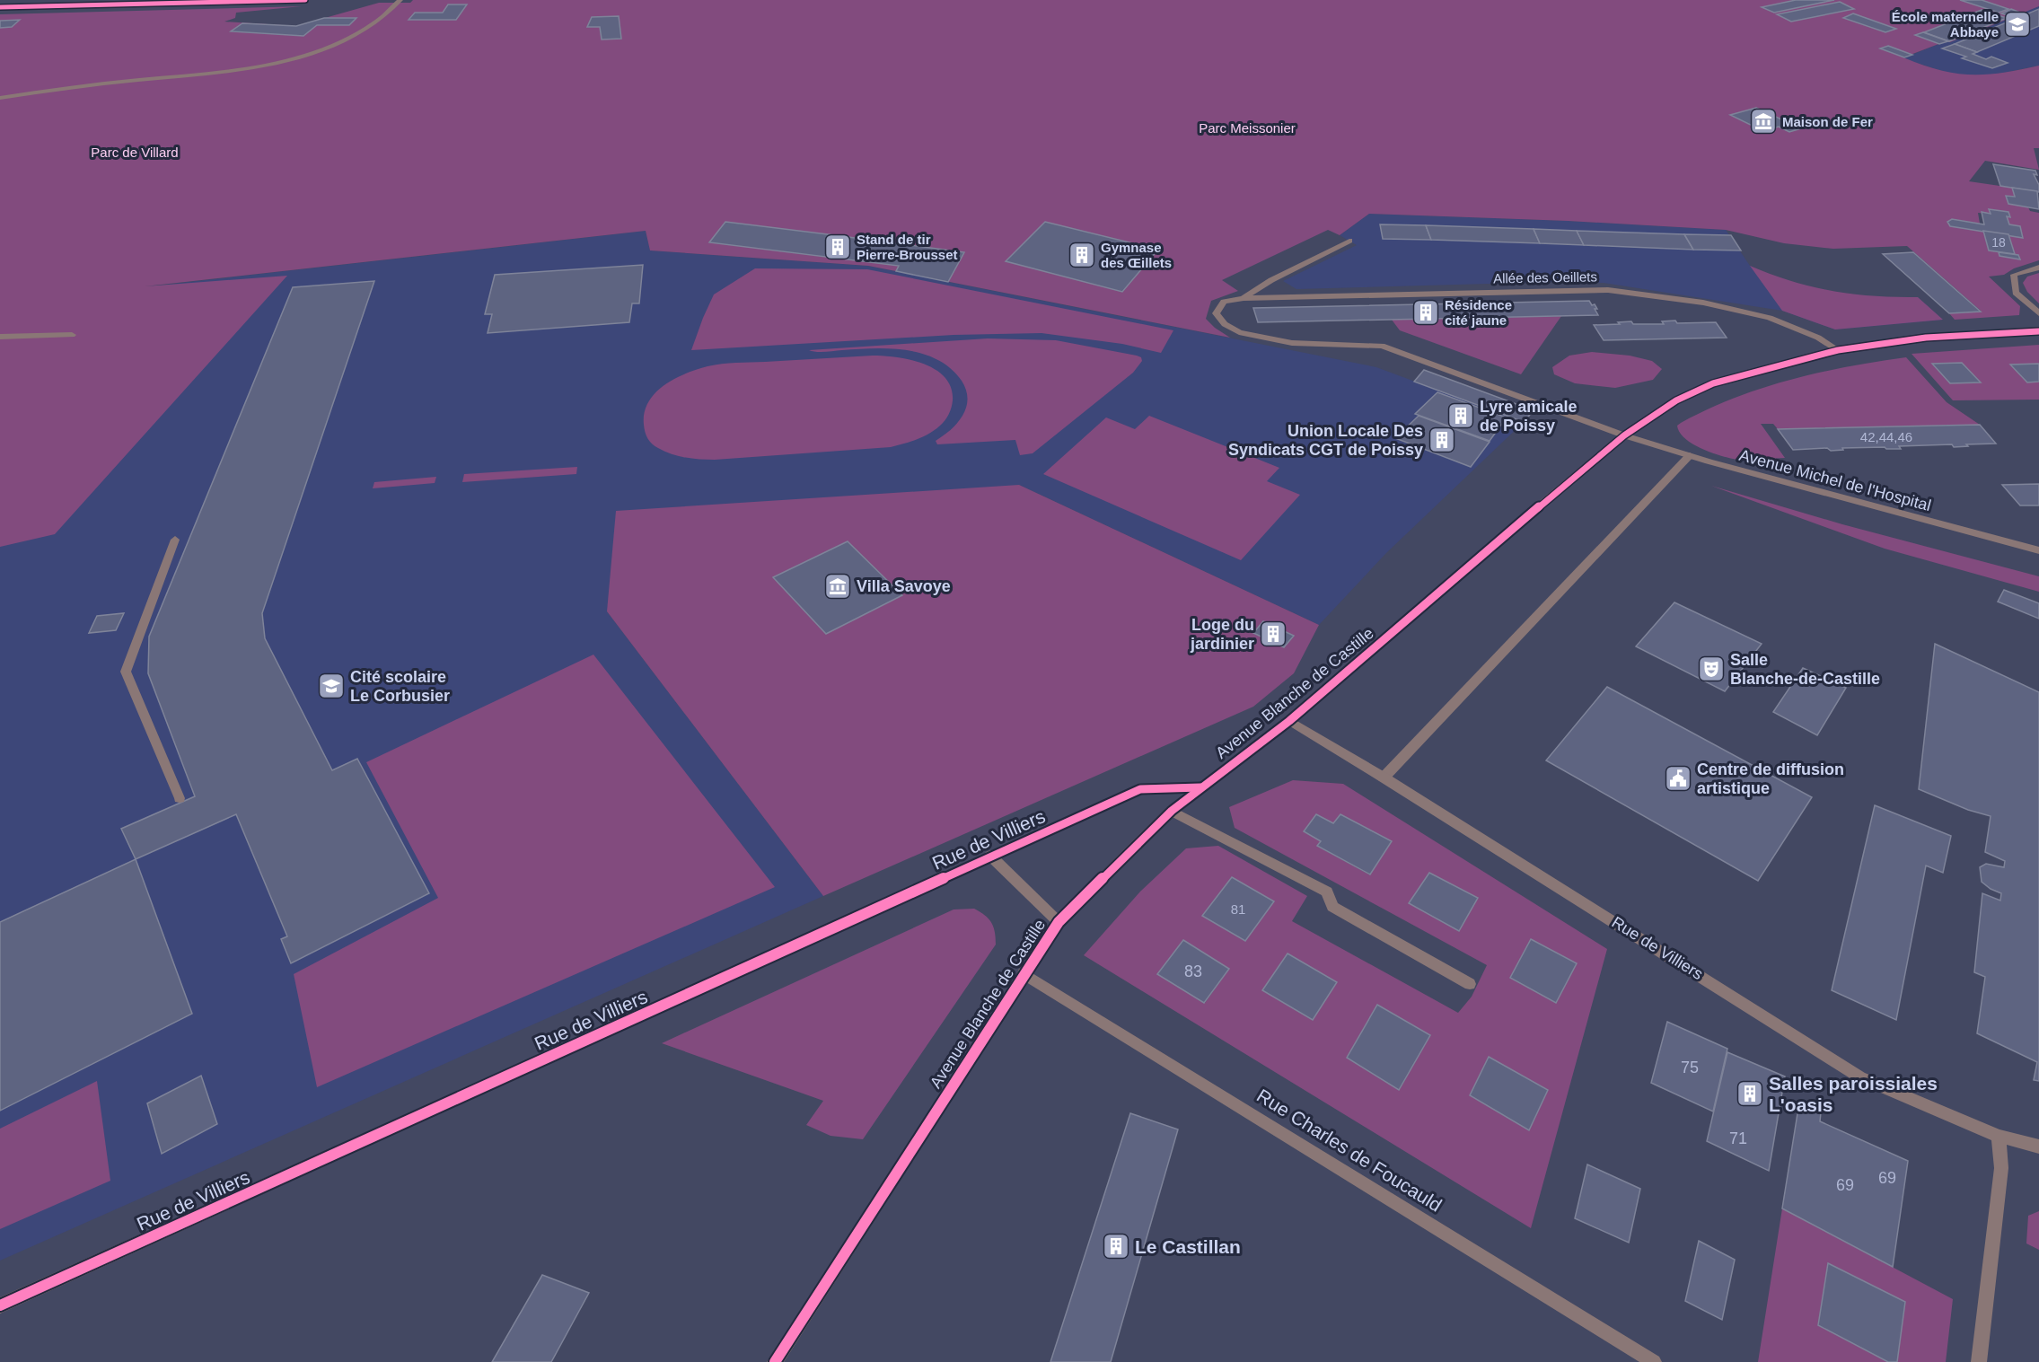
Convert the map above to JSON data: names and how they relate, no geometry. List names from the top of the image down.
{
  "streets": {
    "street": [
      "Allée des Oeillets",
      "Avenue Michel de l'Hospital",
      "Avenue Blanche de Castille",
      "Rue de Villiers",
      "Rue Charles de Foucauld"
    ]
  },
  "crossings": [
    ["Allée des Oeillets", "Avenue Michel de l'Hospital"],
    ["Allée des Oeillets", "Avenue Blanche de Castille"],
    ["Avenue Michel de l'Hospital", "Avenue Blanche de Castille"],
    ["Avenue Blanche de Castille", "Rue de Villiers"],
    ["Avenue Blanche de Castille", "Rue Charles de Foucauld"]
  ],
  "parks": ["Parc Meissonier", "Parc de Villard"],
  "places": {
    "school or university": ["École maternelle Abbaye", "Cité scolaire Le Corbusier"],
    "museum": ["Maison de Fer", "Villa Savoye"],
    "building": [
      "Stand de tir Pierre-Brousset",
      "Gymnase des Œillets",
      "Résidence cité jaune",
      "Lyre amicale de Poissy",
      "Union Locale Des Syndicats CGT de Poissy",
      "Loge du jardinier",
      "Salles paroissiales L'oasis",
      "Le Castillan"
    ],
    "theatre": ["Salle Blanche-de-Castille"],
    "public building": ["Centre de diffusion artistique"]
  },
  "house_numbers": [
    "18",
    "42,44,46",
    "81",
    "83",
    "75",
    "71",
    "69",
    "69"
  ]
}
